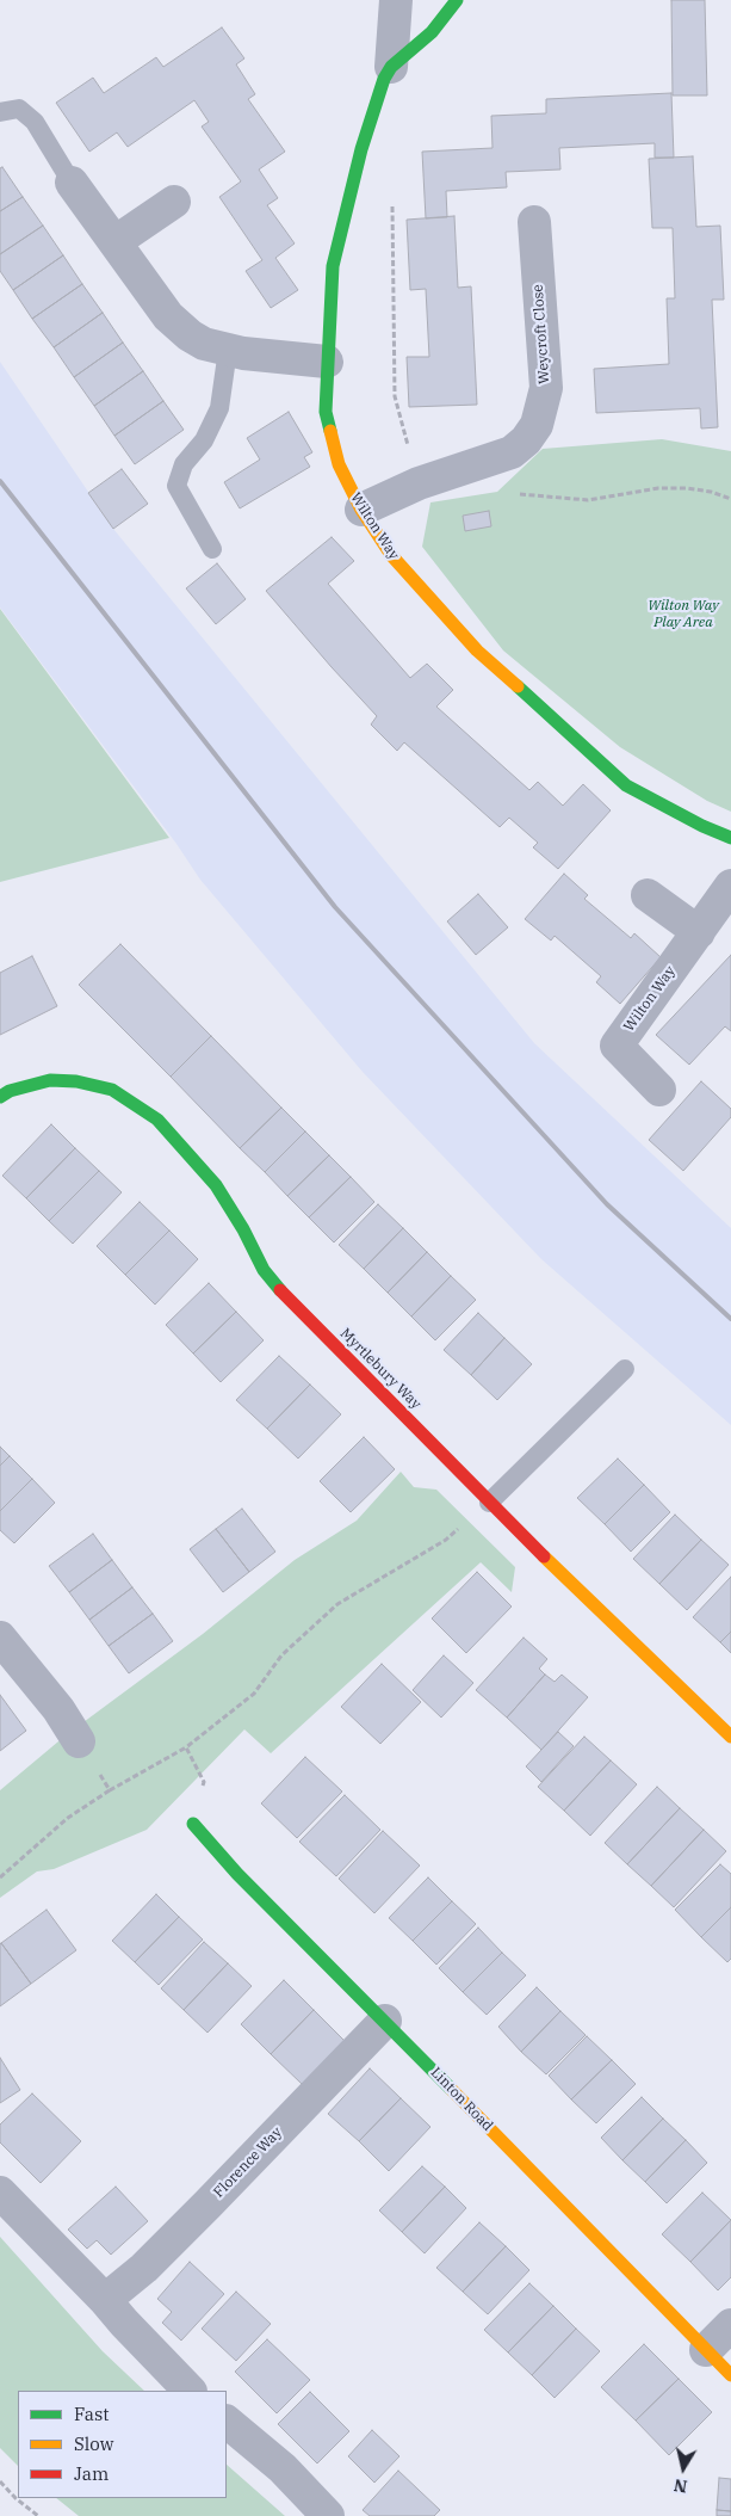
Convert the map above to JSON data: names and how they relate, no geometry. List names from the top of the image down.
{
  "streets": {
    "street": [
      "Weycroft Close",
      "Wilton Way",
      "Myrtlebury Way",
      "Linton Road",
      "Florence Way"
    ]
  },
  "crossings": [
    ["Weycroft Close", "Wilton Way"],
    ["Linton Road", "Florence Way"]
  ],
  "parks": ["Wilton Way Play Area"],
  "legend": ["Fast", "Slow", "Jam"],
  "north": "bottom"
}
